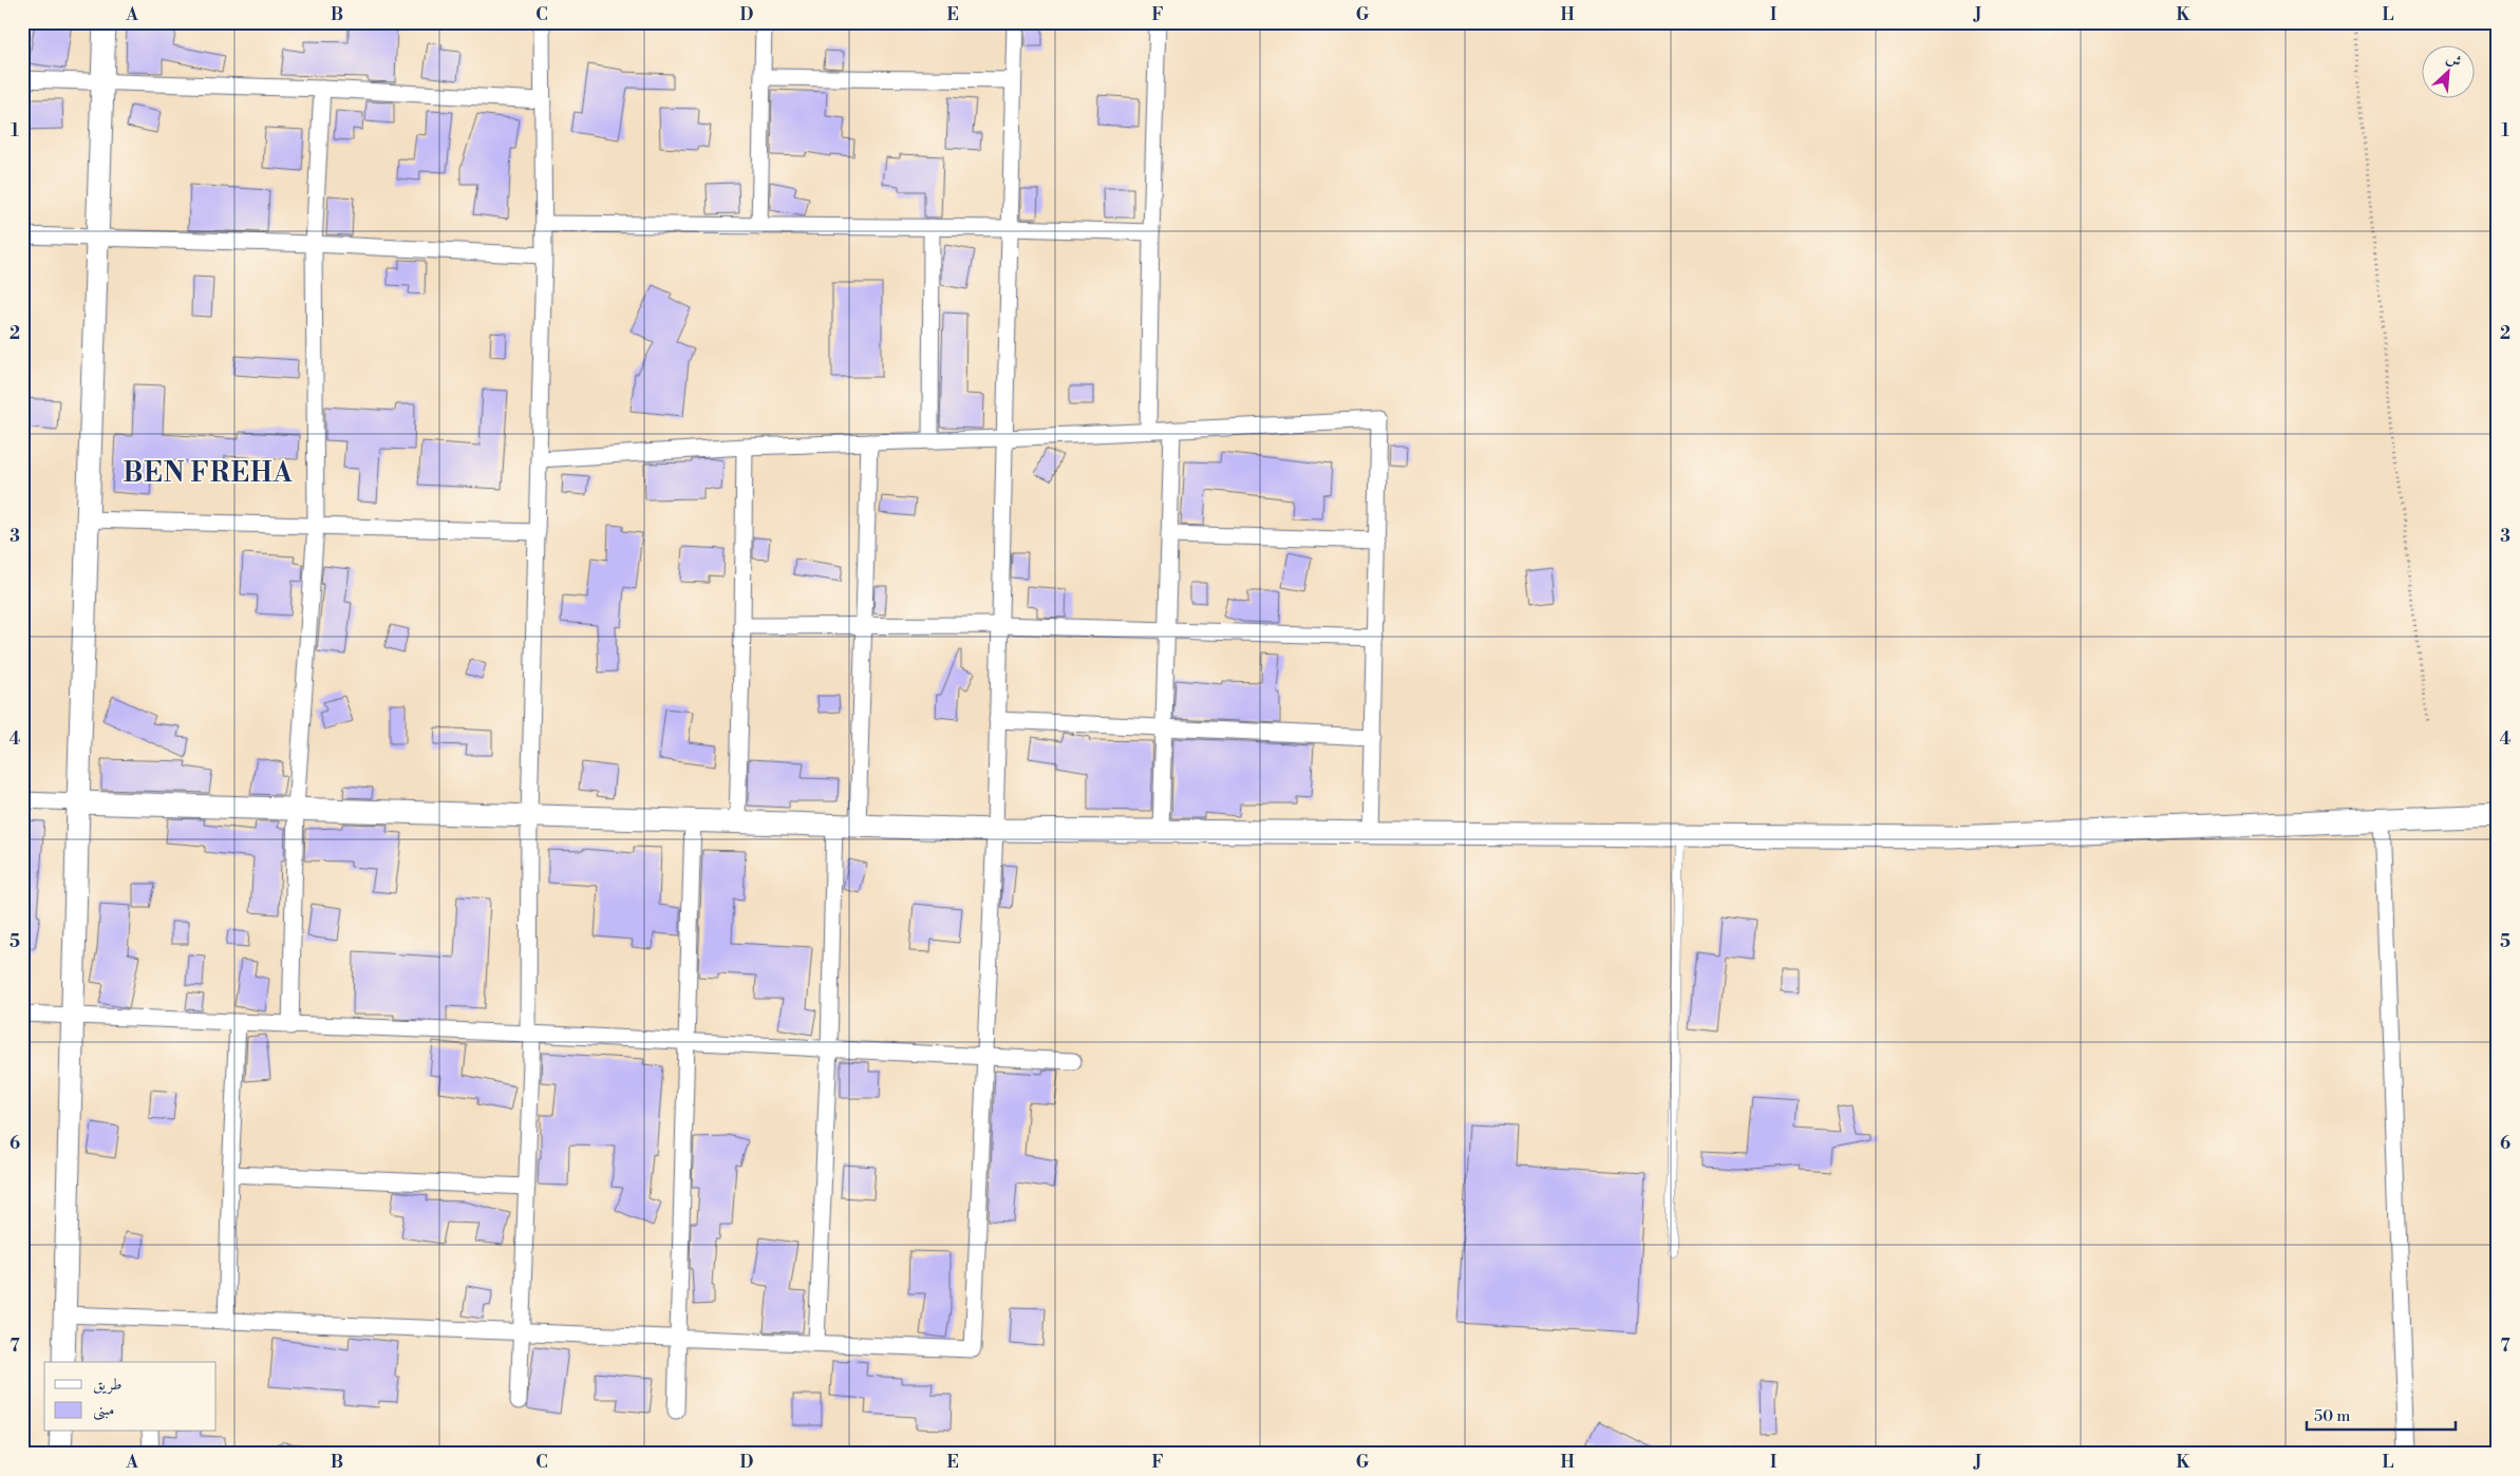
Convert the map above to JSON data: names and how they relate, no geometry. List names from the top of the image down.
{
  "districts": ["BEN FREHA"],
  "legend": ["طريق", "مبنى"],
  "scale_bar": "50 m",
  "north": "top right",
  "grid": {
    "columns": [
      "A",
      "B",
      "C",
      "D",
      "E",
      "F",
      "G",
      "H",
      "I",
      "J",
      "K",
      "L"
    ],
    "rows": [
      "1",
      "2",
      "3",
      "4",
      "5",
      "6",
      "7"
    ]
  }
}
